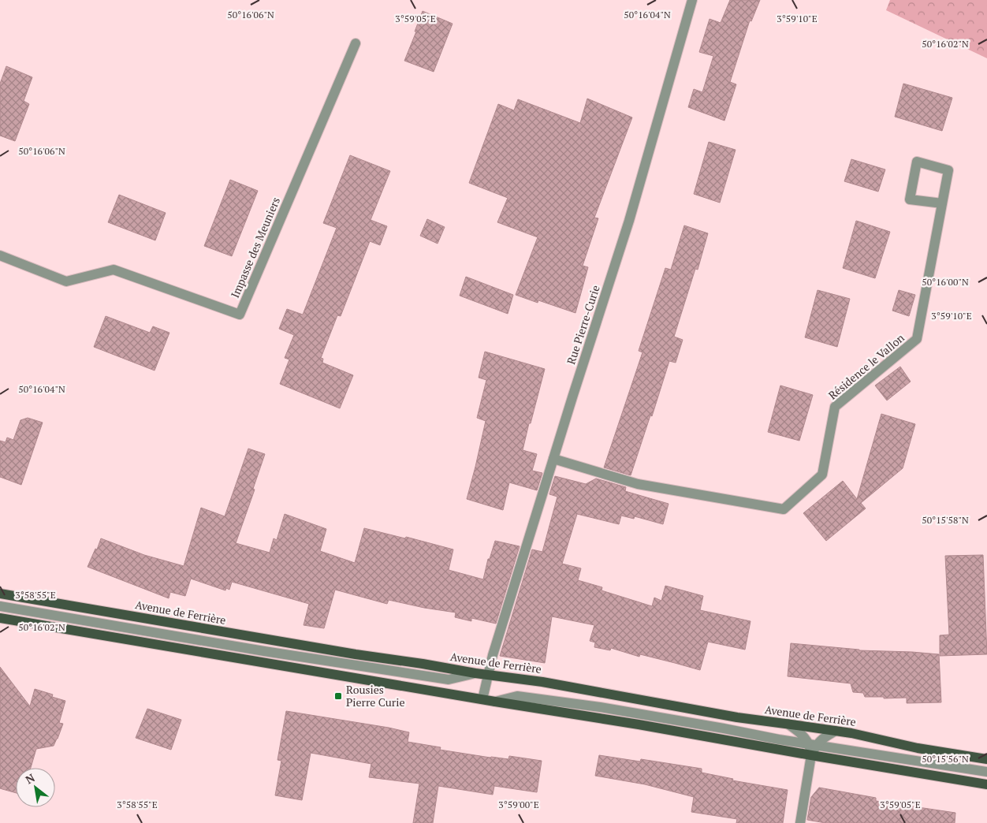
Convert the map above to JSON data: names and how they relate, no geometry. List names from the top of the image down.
{
  "streets": {
    "main road": ["Avenue de Ferrière"],
    "street": ["Impasse des Meuniers", "Rue Pierre-Curie", "Résidence le Vallon"]
  },
  "crossings": [
    ["Rue Pierre-Curie", "Résidence le Vallon"],
    ["Rue Pierre-Curie", "Avenue de Ferrière"]
  ],
  "places": {
    "transit": ["Rousies Pierre Curie"]
  },
  "north": "top left",
  "coordinates": [
    "50°16'06\"N",
    "50°16'04\"N",
    "3°59'05\"E",
    "3°59'10\"E",
    "50°16'02\"N",
    "50°16'00\"N",
    "50°15'58\"N",
    "3°58'55\"E",
    "50°15'56\"N",
    "3°59'00\"E"
  ]
}
